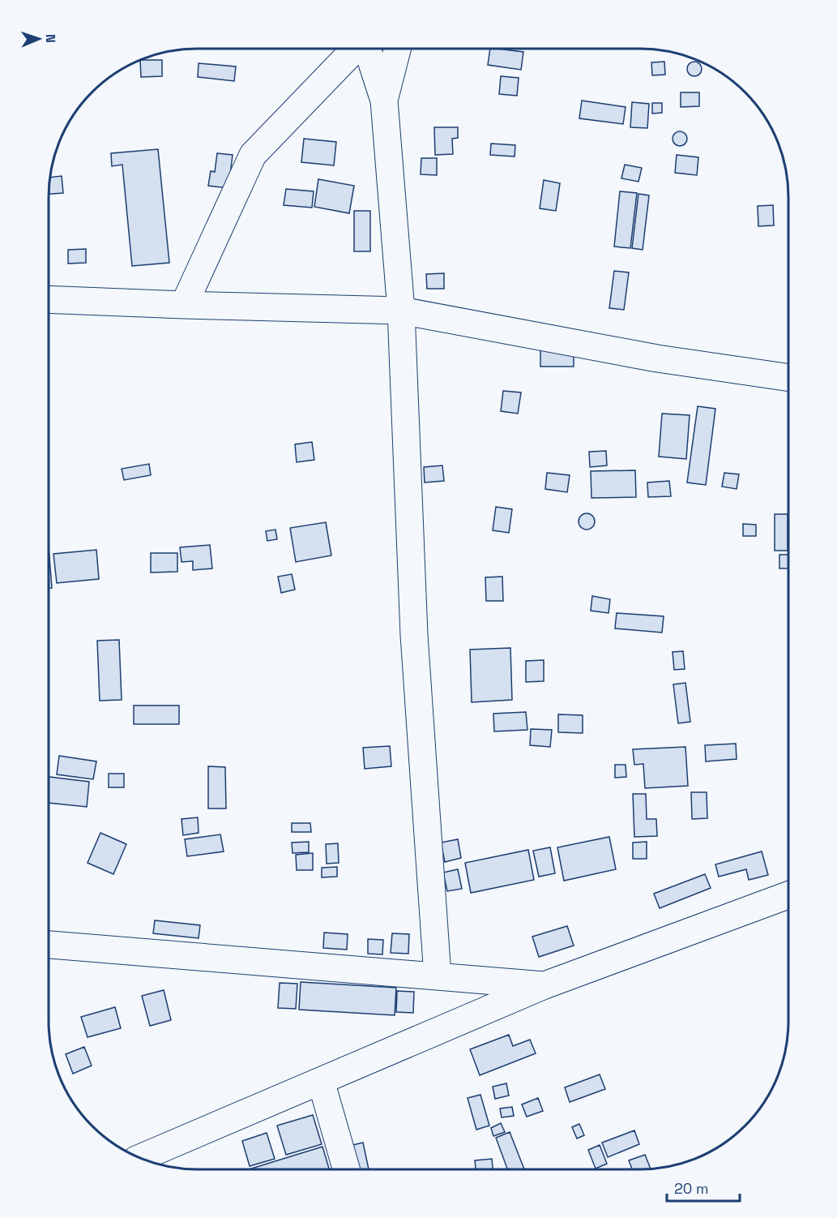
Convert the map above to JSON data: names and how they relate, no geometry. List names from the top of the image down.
{
  "scale_bar": "20 m",
  "north": "right"
}
